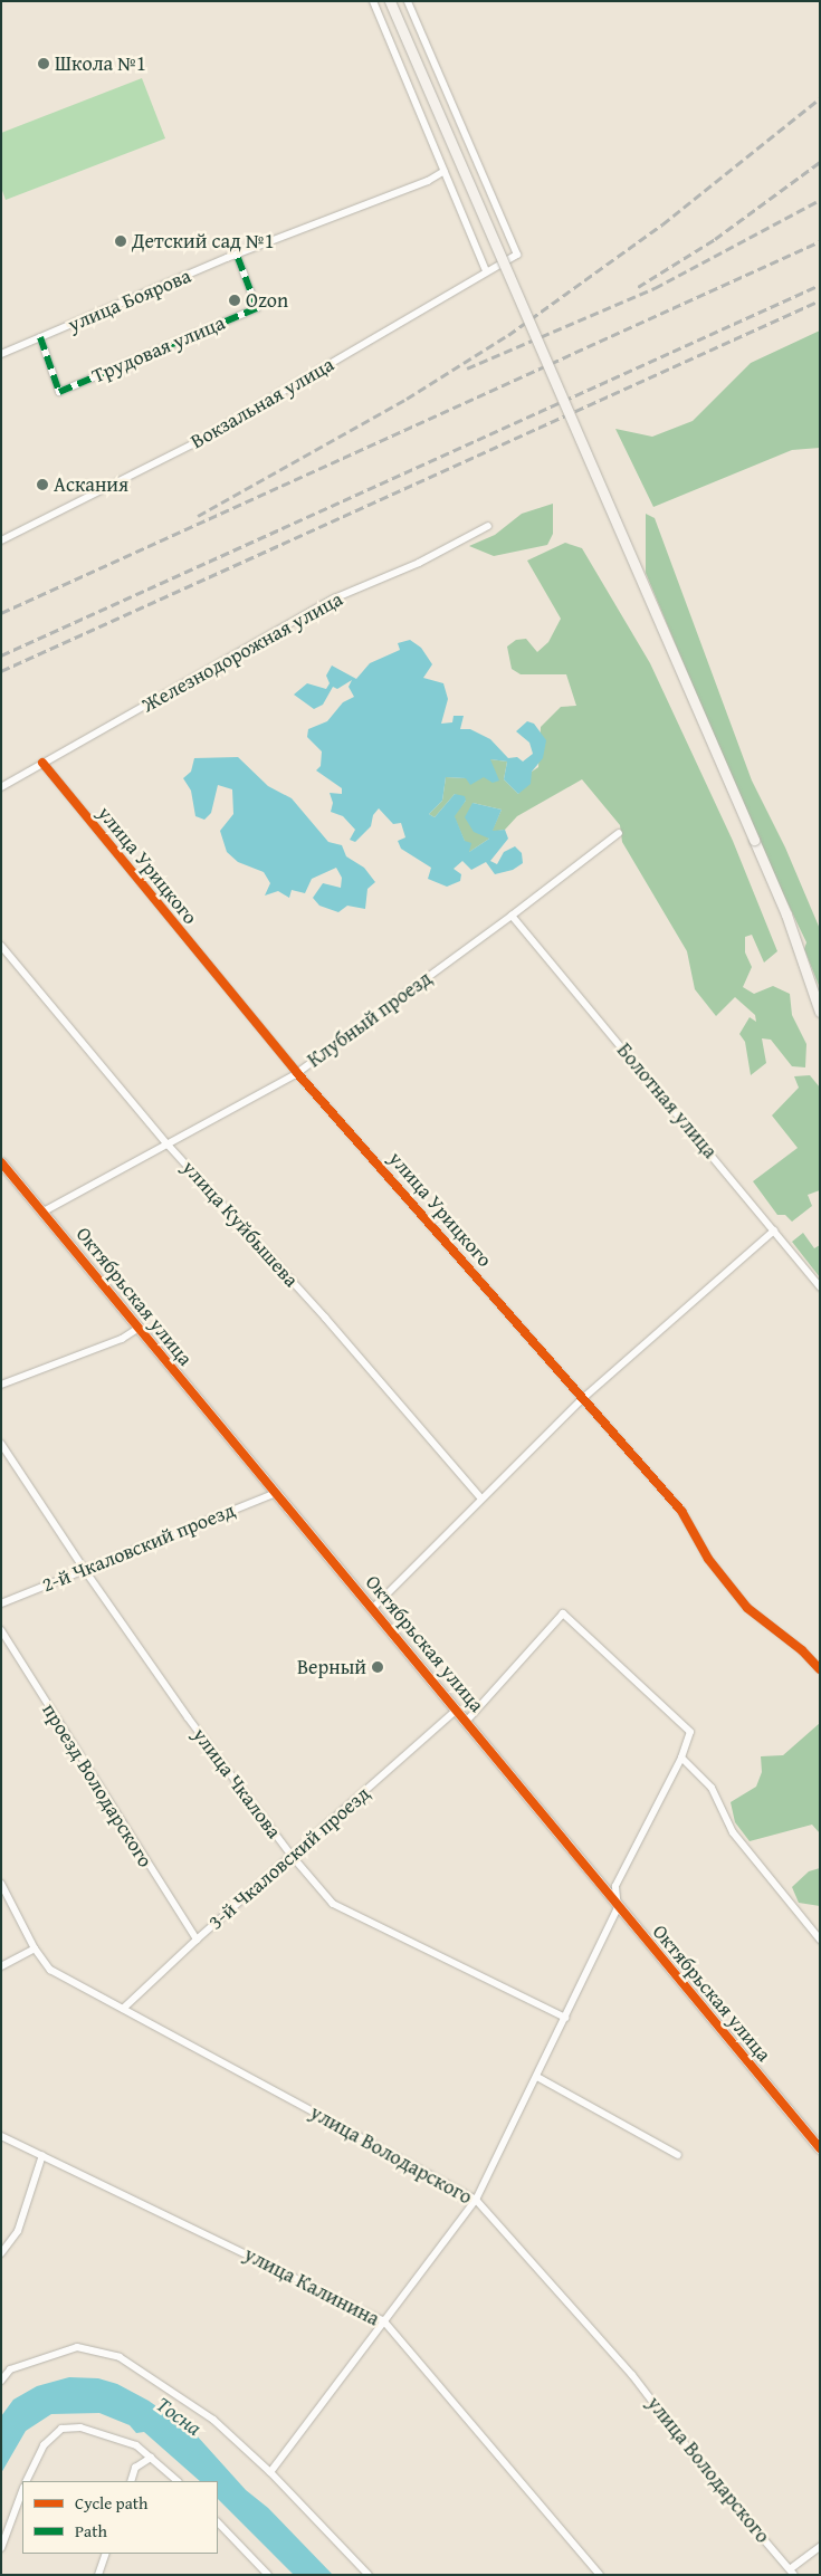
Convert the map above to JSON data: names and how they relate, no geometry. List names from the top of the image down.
{
  "streets": {
    "street": [
      "улица Боярова",
      "Трудовая улица",
      "Вокзальная улица",
      "Железнодорожная улица",
      "улица Урицкого",
      "Клубный проезд",
      "Болотная улица",
      "улица Куйбышева",
      "Октябрьская улица",
      "2-й Чкаловский проезд",
      "улица Чкалова",
      "проезд Володарского",
      "3-й Чкаловский проезд",
      "улица Володарского",
      "улица Калинина"
    ]
  },
  "crossings": [
    ["улица Боярова", "Трудовая улица"],
    ["Железнодорожная улица", "улица Урицкого"],
    ["улица Урицкого", "Клубный проезд"],
    ["Клубный проезд", "Болотная улица"],
    ["Клубный проезд", "улица Куйбышева"],
    ["Клубный проезд", "Октябрьская улица"],
    ["Октябрьская улица", "2-й Чкаловский проезд"],
    ["Октябрьская улица", "3-й Чкаловский проезд"],
    ["2-й Чкаловский проезд", "улица Чкалова"],
    ["улица Чкалова", "3-й Чкаловский проезд"],
    ["проезд Володарского", "3-й Чкаловский проезд"],
    ["3-й Чкаловский проезд", "улица Володарского"]
  ],
  "water": ["Тосна"],
  "places": [
    "Школа №1",
    "Детский сад №1",
    "Ozon",
    "Аскания",
    "Верный"
  ],
  "legend": ["Cycle path", "Path"]
}
